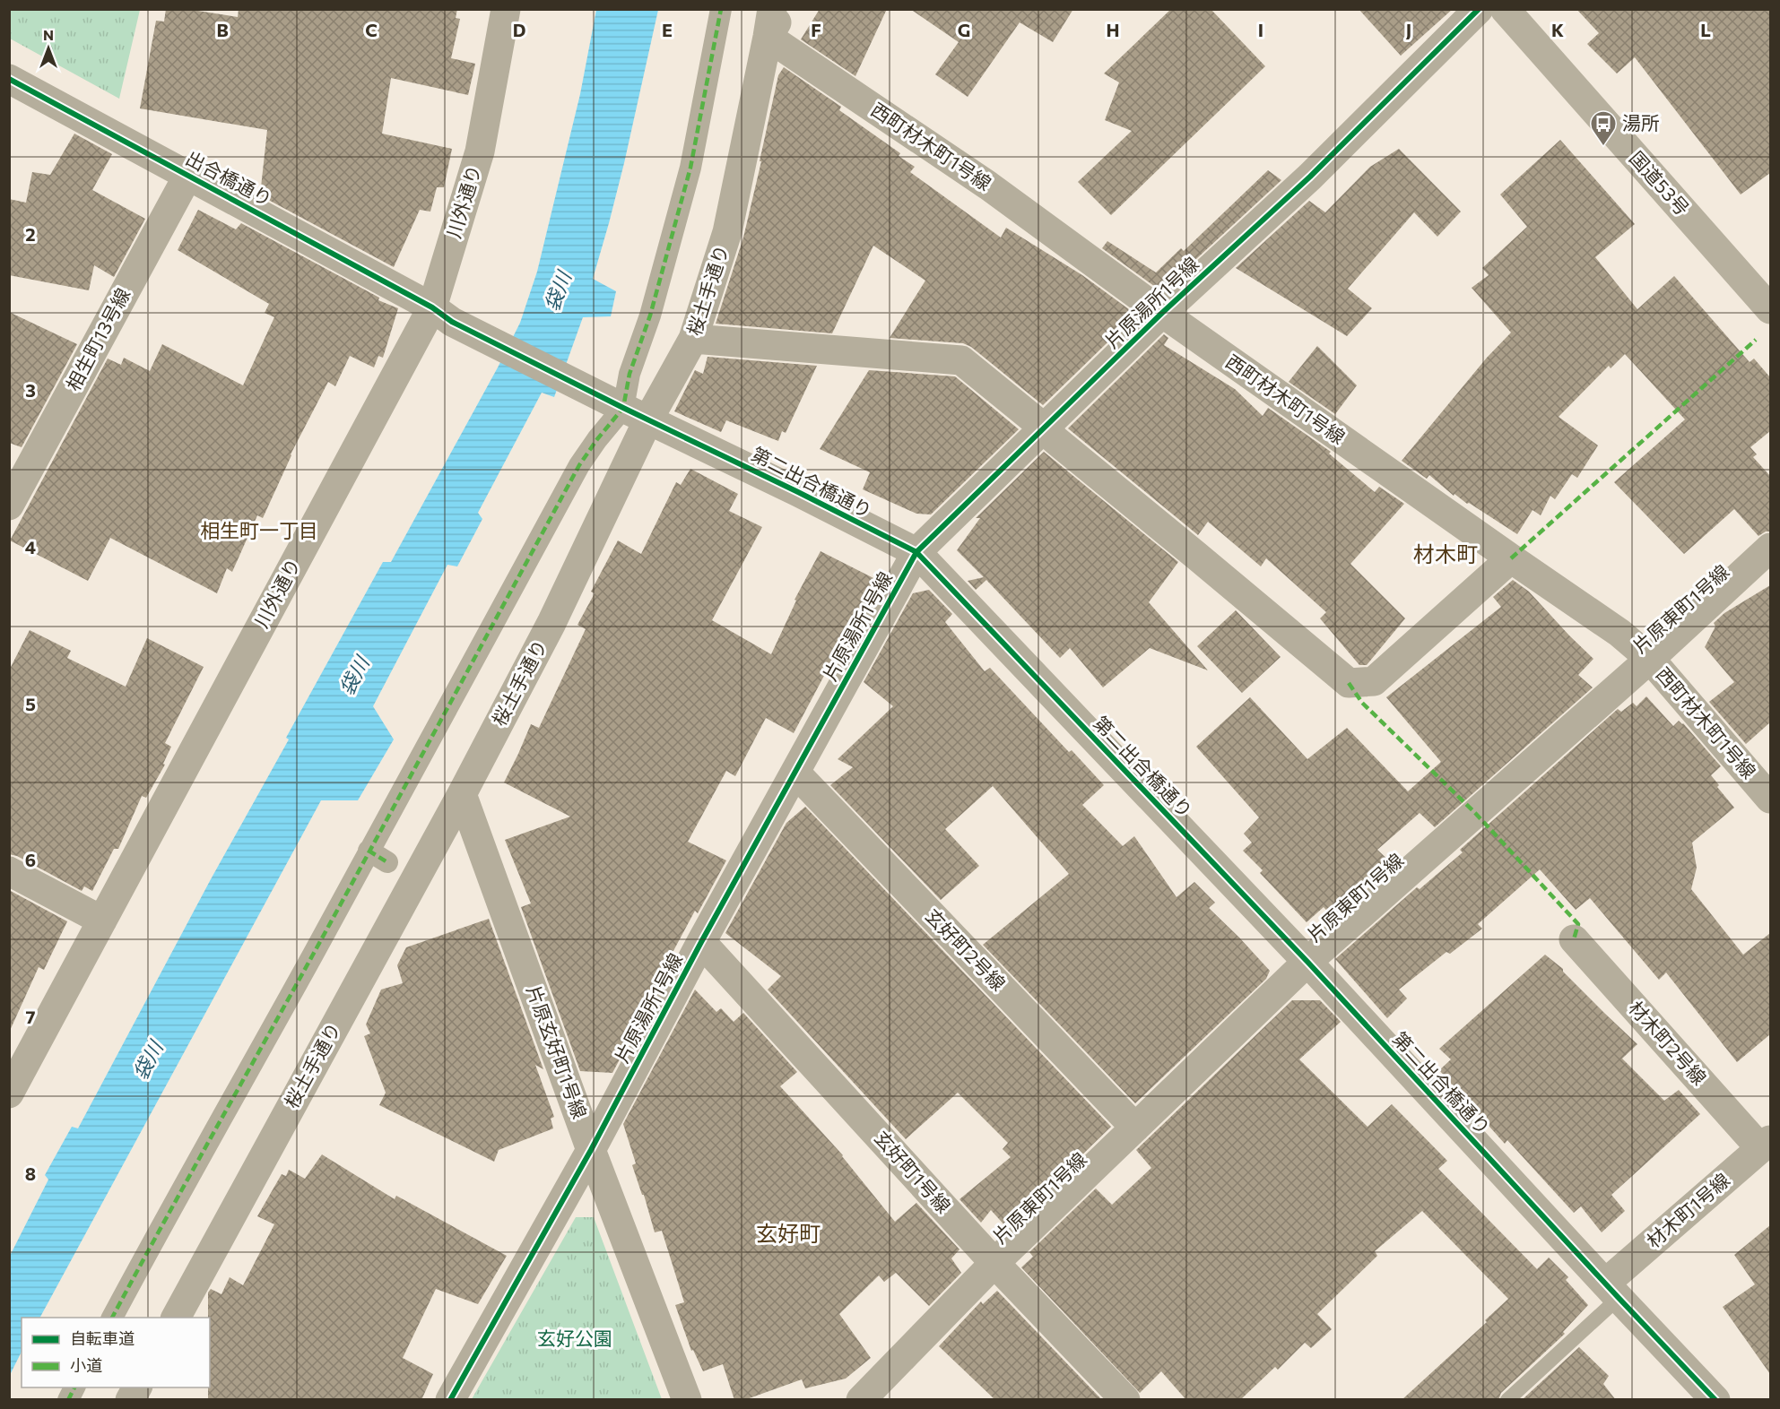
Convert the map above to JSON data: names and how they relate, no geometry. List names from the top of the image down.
{
  "streets": {
    "highway": ["国道53号"],
    "street": [
      "西町材木町1号線",
      "出合橋通り",
      "川外通り",
      "桜土手通り",
      "片原湯所1号線",
      "相生町13号線",
      "第二出合橋通り",
      "片原東町1号線",
      "玄好町2号線",
      "材木町2号線",
      "片原玄好町1号線",
      "玄好町1号線",
      "材木町1号線"
    ]
  },
  "crossings": [
    ["西町材木町1号線", "桜土手通り"],
    ["西町材木町1号線", "片原湯所1号線"],
    ["西町材木町1号線", "片原東町1号線"],
    ["出合橋通り", "川外通り"],
    ["出合橋通り", "相生町13号線"],
    ["出合橋通り", "第二出合橋通り"],
    ["川外通り", "第二出合橋通り"],
    ["桜土手通り", "第二出合橋通り"],
    ["桜土手通り", "片原玄好町1号線"],
    ["片原湯所1号線", "第二出合橋通り"],
    ["片原湯所1号線", "玄好町2号線"],
    ["片原湯所1号線", "片原玄好町1号線"],
    ["片原湯所1号線", "玄好町1号線"],
    ["第二出合橋通り", "片原東町1号線"],
    ["第二出合橋通り", "材木町1号線"],
    ["片原東町1号線", "玄好町2号線"],
    ["片原東町1号線", "玄好町1号線"],
    ["材木町2号線", "材木町1号線"]
  ],
  "districts": ["相生町一丁目", "材木町", "玄好町"],
  "water": ["袋川"],
  "parks": ["玄好公園"],
  "places": {
    "bus stop": ["湯所"]
  },
  "legend": ["自転車道", "小道"],
  "north": "top",
  "grid": {
    "columns": [
      "B",
      "C",
      "D",
      "E",
      "F",
      "G",
      "H",
      "I",
      "J",
      "K",
      "L"
    ],
    "rows": [
      "2",
      "3",
      "4",
      "5",
      "6",
      "7",
      "8"
    ]
  }
}
